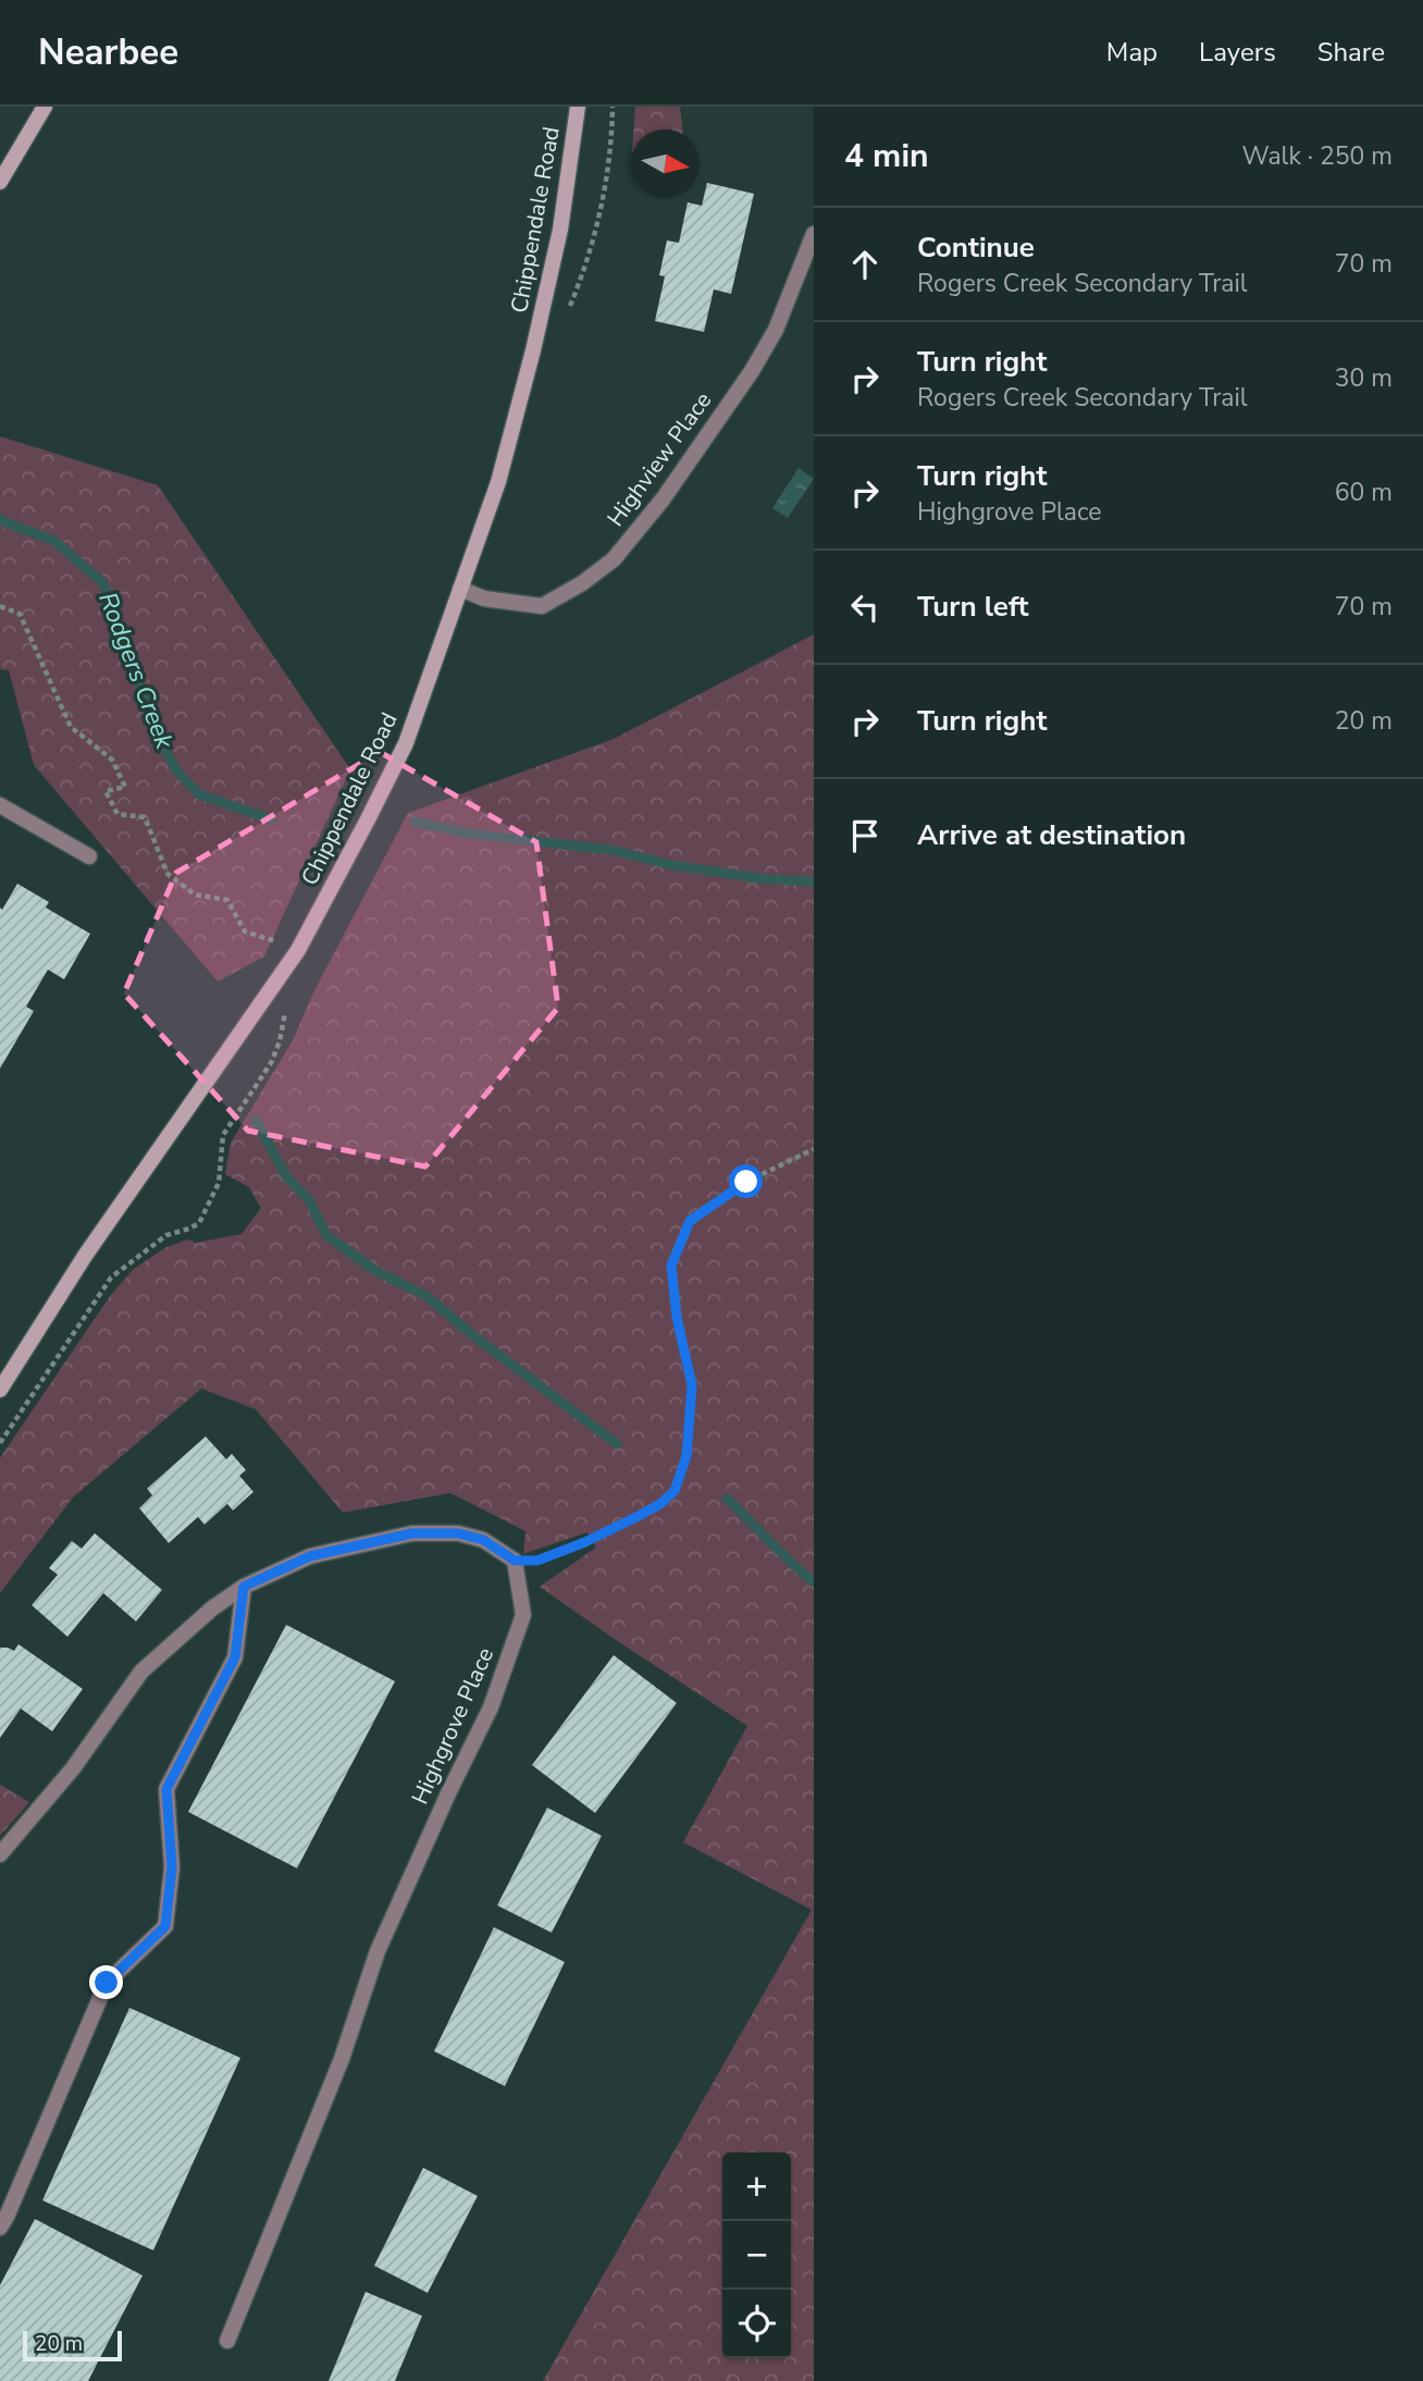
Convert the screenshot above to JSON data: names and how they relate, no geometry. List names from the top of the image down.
{
  "streets": {
    "street": ["Chippendale Road", "Highview Place", "Highgrove Place"]
  },
  "crossings": [
    ["Chippendale Road", "Highview Place"]
  ],
  "water": ["Rodgers Creek"],
  "scale_bar": "20 m",
  "north": "right",
  "page": {
    "header": "Nearbee",
    "nav": ["Map", "Layers", "Share"],
    "heading": ["4 min", "Walk · 250 m"],
    "list": [
      ["Continue", "Rogers Creek Secondary Trail", "70 m"],
      ["Turn right", "Rogers Creek Secondary Trail", "30 m"],
      ["Turn right", "Highgrove Place", "60 m"],
      ["Turn left", "70 m"],
      ["Turn right", "20 m"],
      "Arrive at destination"
    ],
    "map_buttons": ["+", "−"],
    "scale": "20 m"
  }
}
